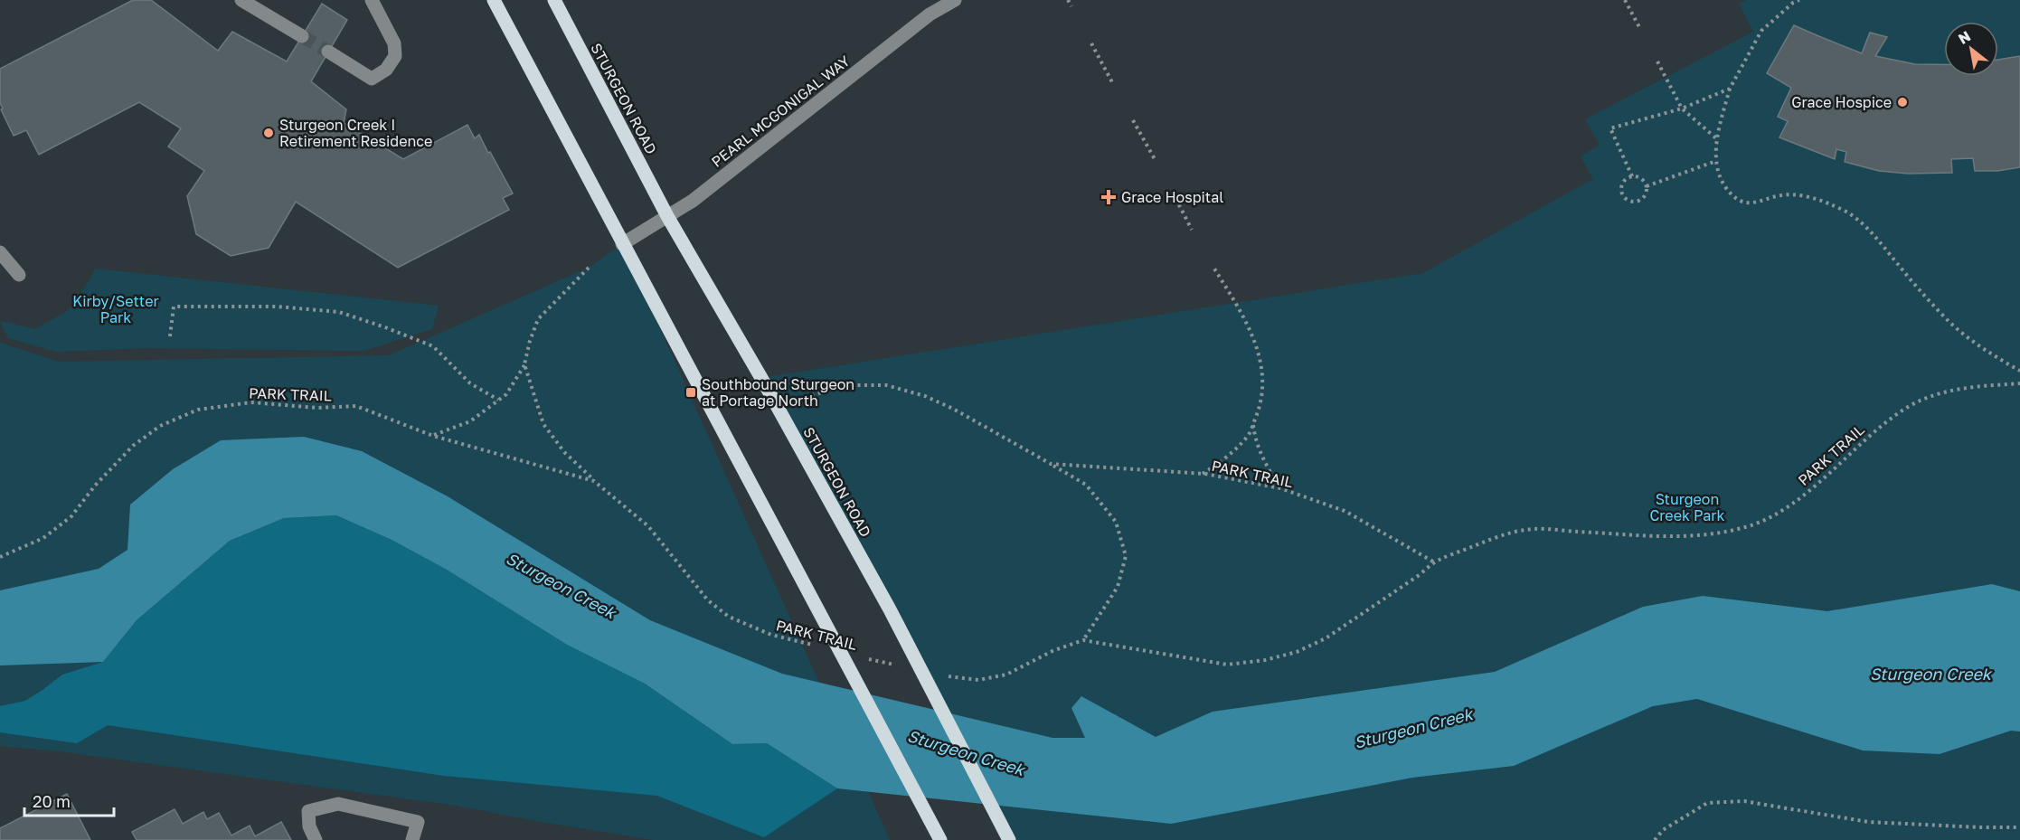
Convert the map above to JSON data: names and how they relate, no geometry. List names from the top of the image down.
{
  "streets": {
    "main road": ["STURGEON ROAD"],
    "street": ["PEARL MCGONIGAL WAY"],
    "path": ["PARK TRAIL"]
  },
  "crossings": [
    ["STURGEON ROAD", "PEARL MCGONIGAL WAY"]
  ],
  "water": ["Sturgeon Creek"],
  "parks": ["Kirby/Setter Park", "Sturgeon Creek Park"],
  "places": {
    "other": ["Grace Hospice", "Sturgeon Creek I Retirement Residence"],
    "health": ["Grace Hospital"],
    "transit": ["Southbound Sturgeon at Portage North"]
  },
  "scale_bar": "20 m",
  "north": "top left"
}
